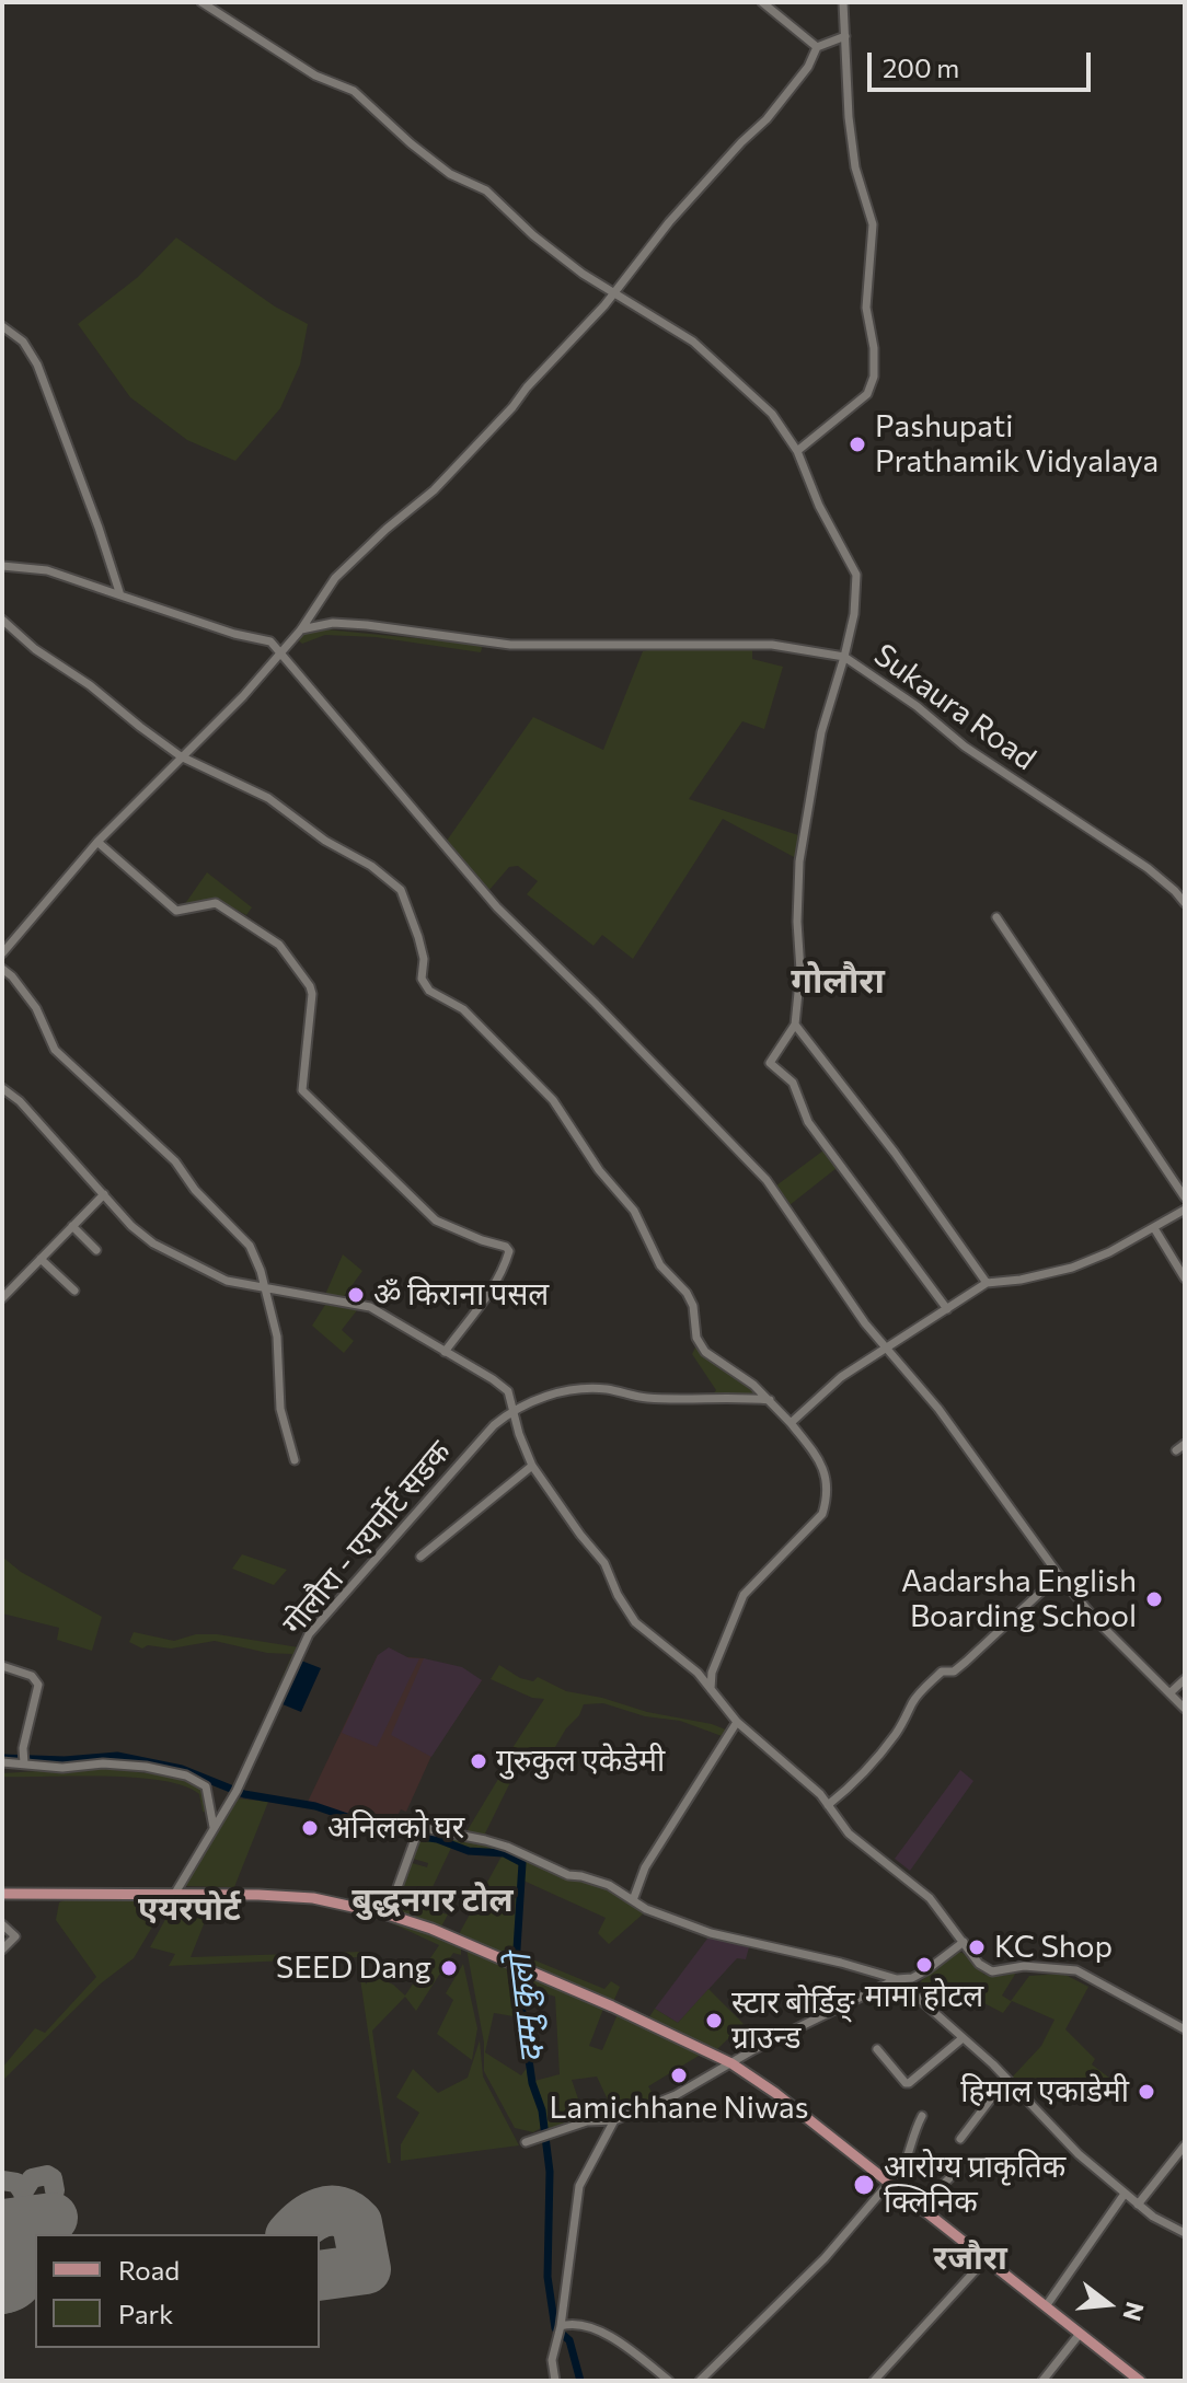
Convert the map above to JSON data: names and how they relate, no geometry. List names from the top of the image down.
{
  "streets": {
    "street": ["Sukaura Road", "गोलौरा - एयर्पोर्ट सडक"]
  },
  "districts": [
    "गोलौरा",
    "बुद्धनगर टोल",
    "एयरपोर्ट",
    "रजौरा"
  ],
  "water": ["दम्मु कुलो"],
  "places": [
    "Pashupati Prathamik Vidyalaya",
    "ॐ किराना पसल",
    "Aadarsha English Boarding School",
    "गुरुकुल एकेडेमी",
    "अनिलको घर",
    "KC Shop",
    "मामा होटल",
    "SEED Dang",
    "स्टार बोर्डिङ् ग्राउन्ड",
    "Lamichhane Niwas",
    "हिमाल एकाडेमी",
    "आरोग्य प्राकृतिक क्लिनिक"
  ],
  "legend": ["Road", "Park"],
  "scale_bar": "200 m",
  "north": "right"
}
